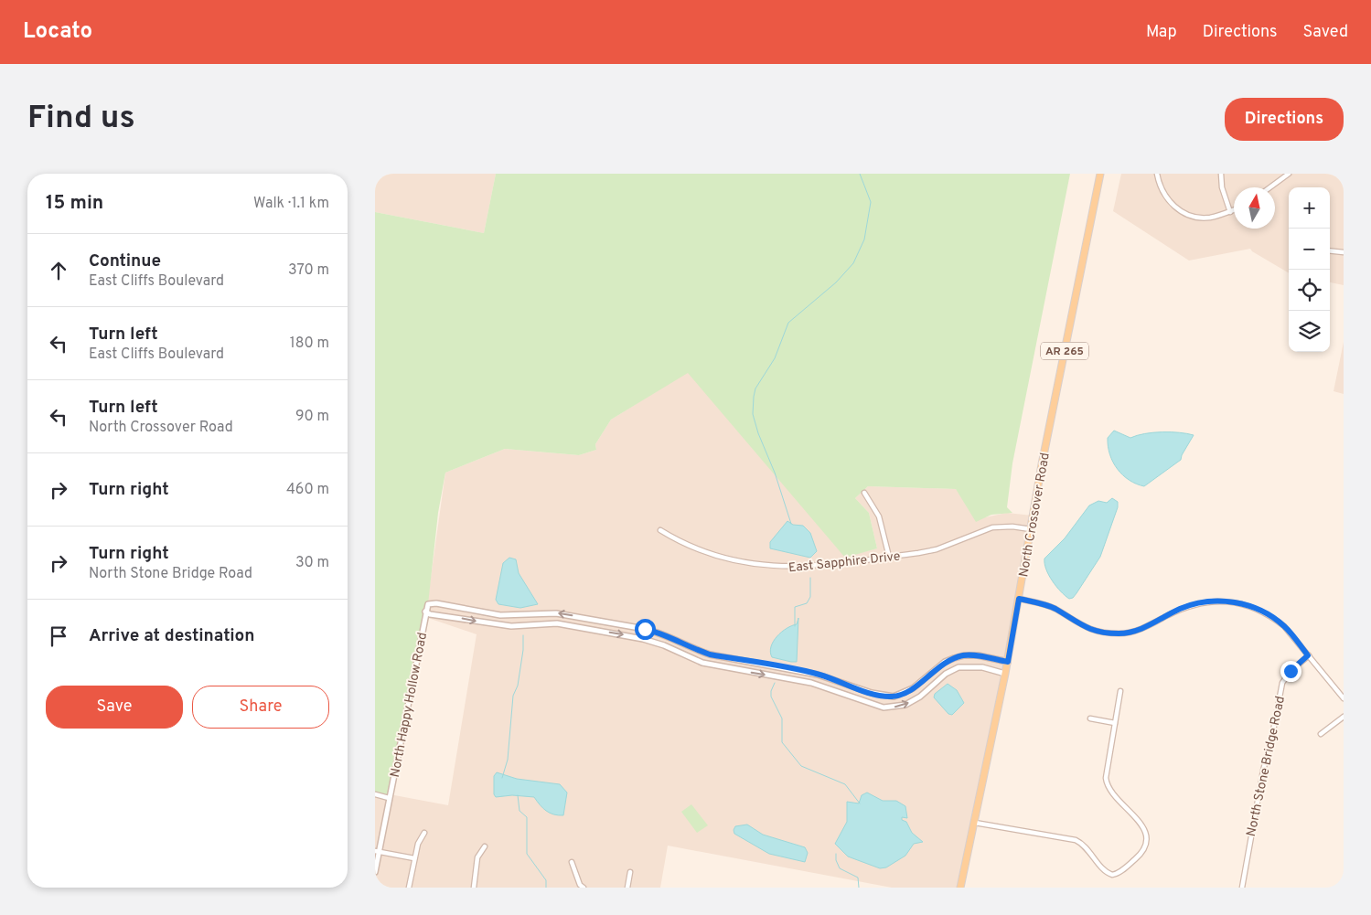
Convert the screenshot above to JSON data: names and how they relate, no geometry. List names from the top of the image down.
{
  "streets": {
    "main road": ["AR 265", "North Crossover Road"],
    "street": ["East Sapphire Drive", "North Happy Hollow Road", "North Stone Bridge Road"]
  },
  "crossings": [
    ["North Crossover Road", "East Sapphire Drive"]
  ],
  "north": "top",
  "page": {
    "header": "Locato",
    "nav": ["Map", "Directions", "Saved"],
    "buttons": [
      "Directions",
      ["Save", "Share"]
    ],
    "title": "Find us",
    "heading": ["15 min", "Walk · 1.1 km"],
    "map_buttons": ["+", "−"],
    "list": [
      ["Continue", "East Cliffs Boulevard", "370 m"],
      ["Turn left", "East Cliffs Boulevard", "180 m"],
      ["Turn left", "North Crossover Road", "90 m"],
      ["Turn right", "460 m"],
      ["Turn right", "North Stone Bridge Road", "30 m"],
      "Arrive at destination"
    ]
  }
}
